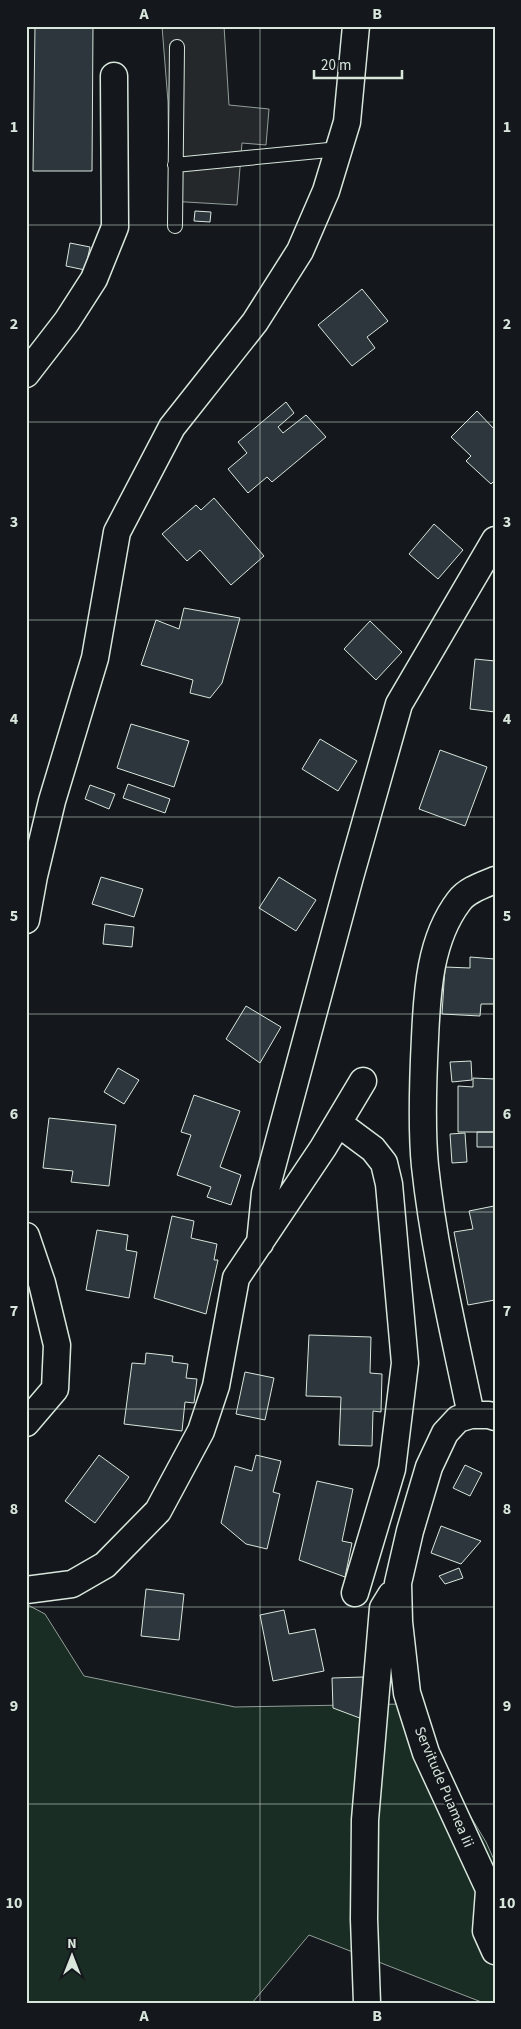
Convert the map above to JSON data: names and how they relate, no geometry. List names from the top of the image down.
{
  "streets": {
    "street": ["Servitude Puamea Iii"]
  },
  "scale_bar": "20 m",
  "north": "top",
  "grid": {
    "columns": ["A", "B"],
    "rows": [
      "1",
      "2",
      "3",
      "4",
      "5",
      "6",
      "7",
      "8",
      "9",
      "10"
    ]
  }
}
